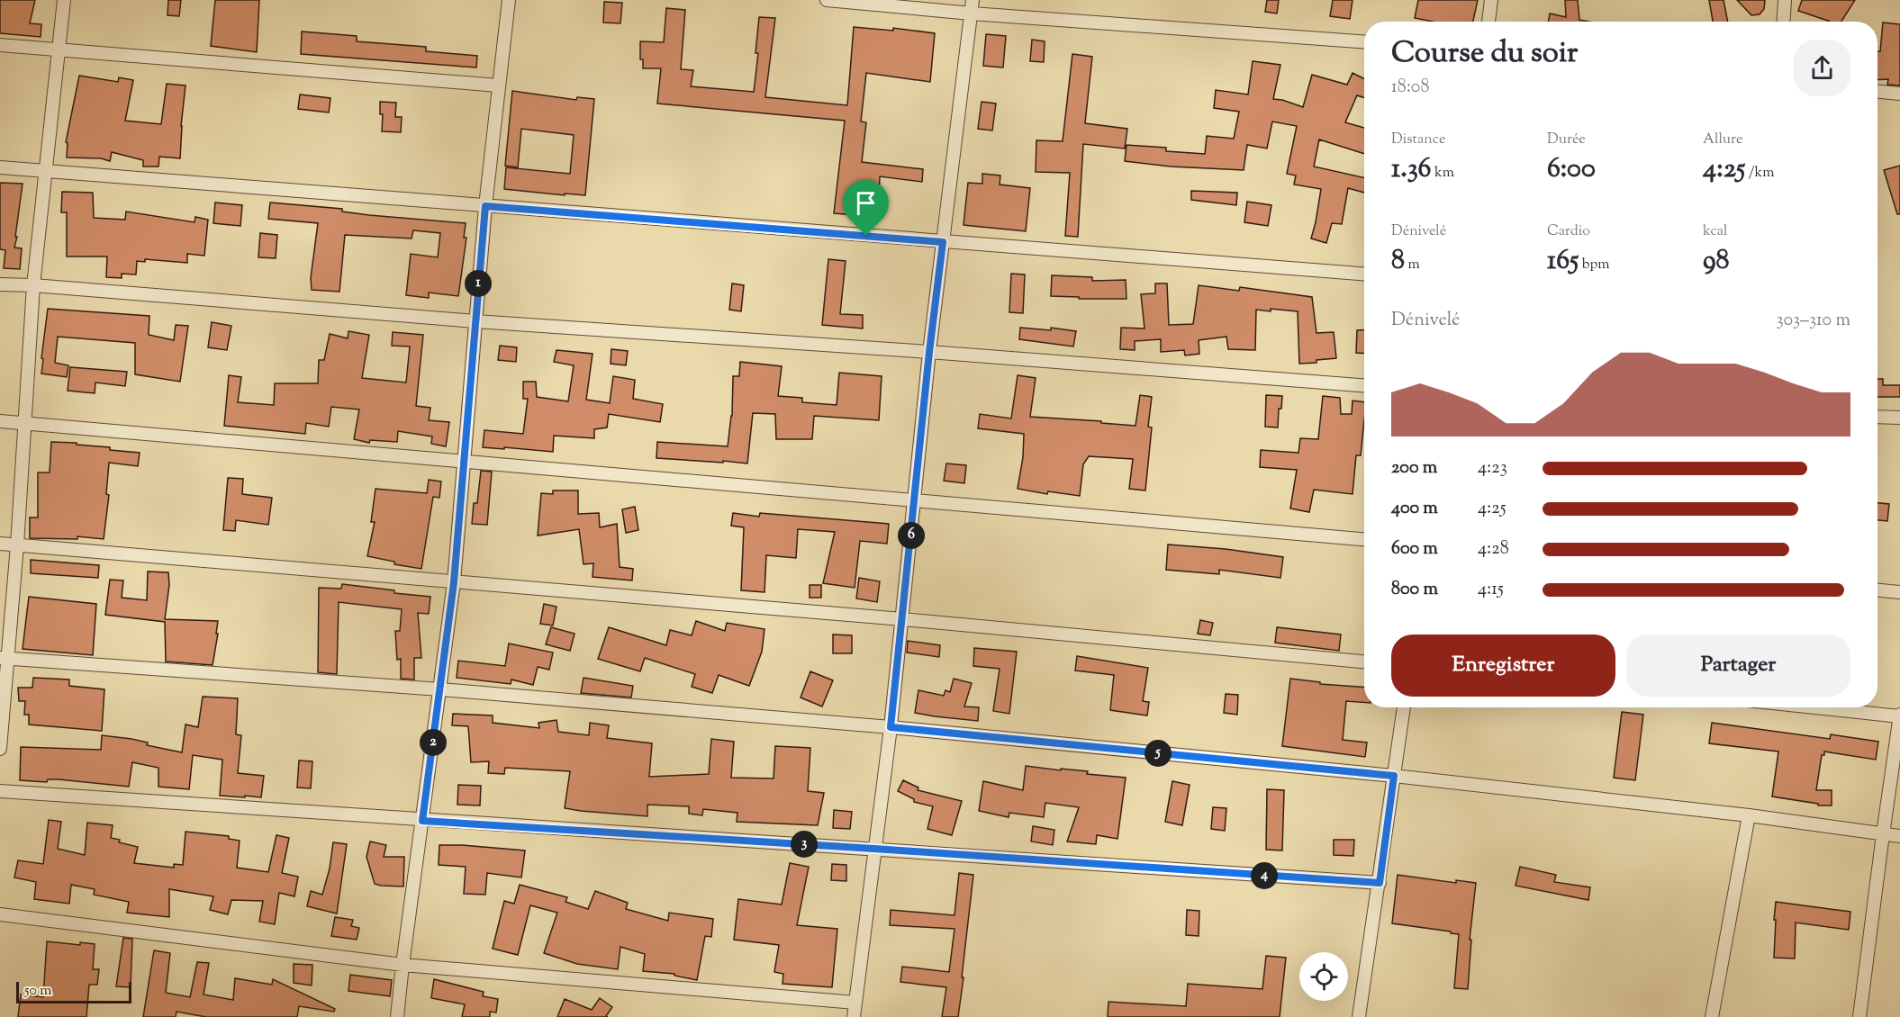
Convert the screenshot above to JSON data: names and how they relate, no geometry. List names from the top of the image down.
{
  "scale_bar": "50 m",
  "page": {
    "heading": ["Course du soir", "18:08"],
    "stats": [
      ["Distance", "1.36 km"],
      ["Durée", "6:00"],
      ["Allure", "4:25 /km"],
      ["Dénivelé", "8 m"],
      ["Cardio", "165 bpm"],
      ["kcal", "98"]
    ],
    "pins": [
      "1",
      "6",
      "2",
      "5",
      "3",
      "4"
    ],
    "chart": ["Dénivelé", "303–310 m"],
    "list": [
      {
        "name": "200 m",
        "note": "4:23"
      },
      {
        "name": "400 m",
        "note": "4:25"
      },
      {
        "name": "600 m",
        "note": "4:28"
      },
      {
        "name": "800 m",
        "note": "4:15"
      }
    ],
    "buttons": ["Enregistrer", "Partager"],
    "scale": "50 m"
  }
}
